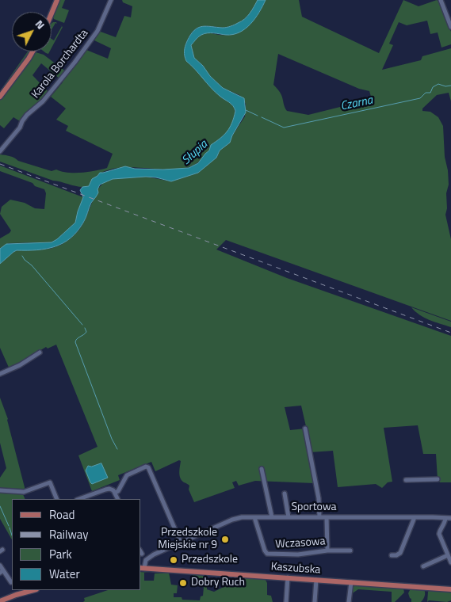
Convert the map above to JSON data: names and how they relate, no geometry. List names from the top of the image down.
{
  "streets": {
    "main road": ["Kaszubska"],
    "street": ["Karola Borchardta", "Sportowa", "Wczasowa"]
  },
  "crossings": [
    ["Sportowa", "Wczasowa"],
    ["Sportowa", "Kaszubska"]
  ],
  "water": ["Czarna", "Słupia"],
  "places": ["Przedszkole Miejskie nr 9", "Przedszkole", "Dobry Ruch"],
  "legend": [
    "Road",
    "Railway",
    "Park",
    "Water"
  ],
  "north": "top right"
}
